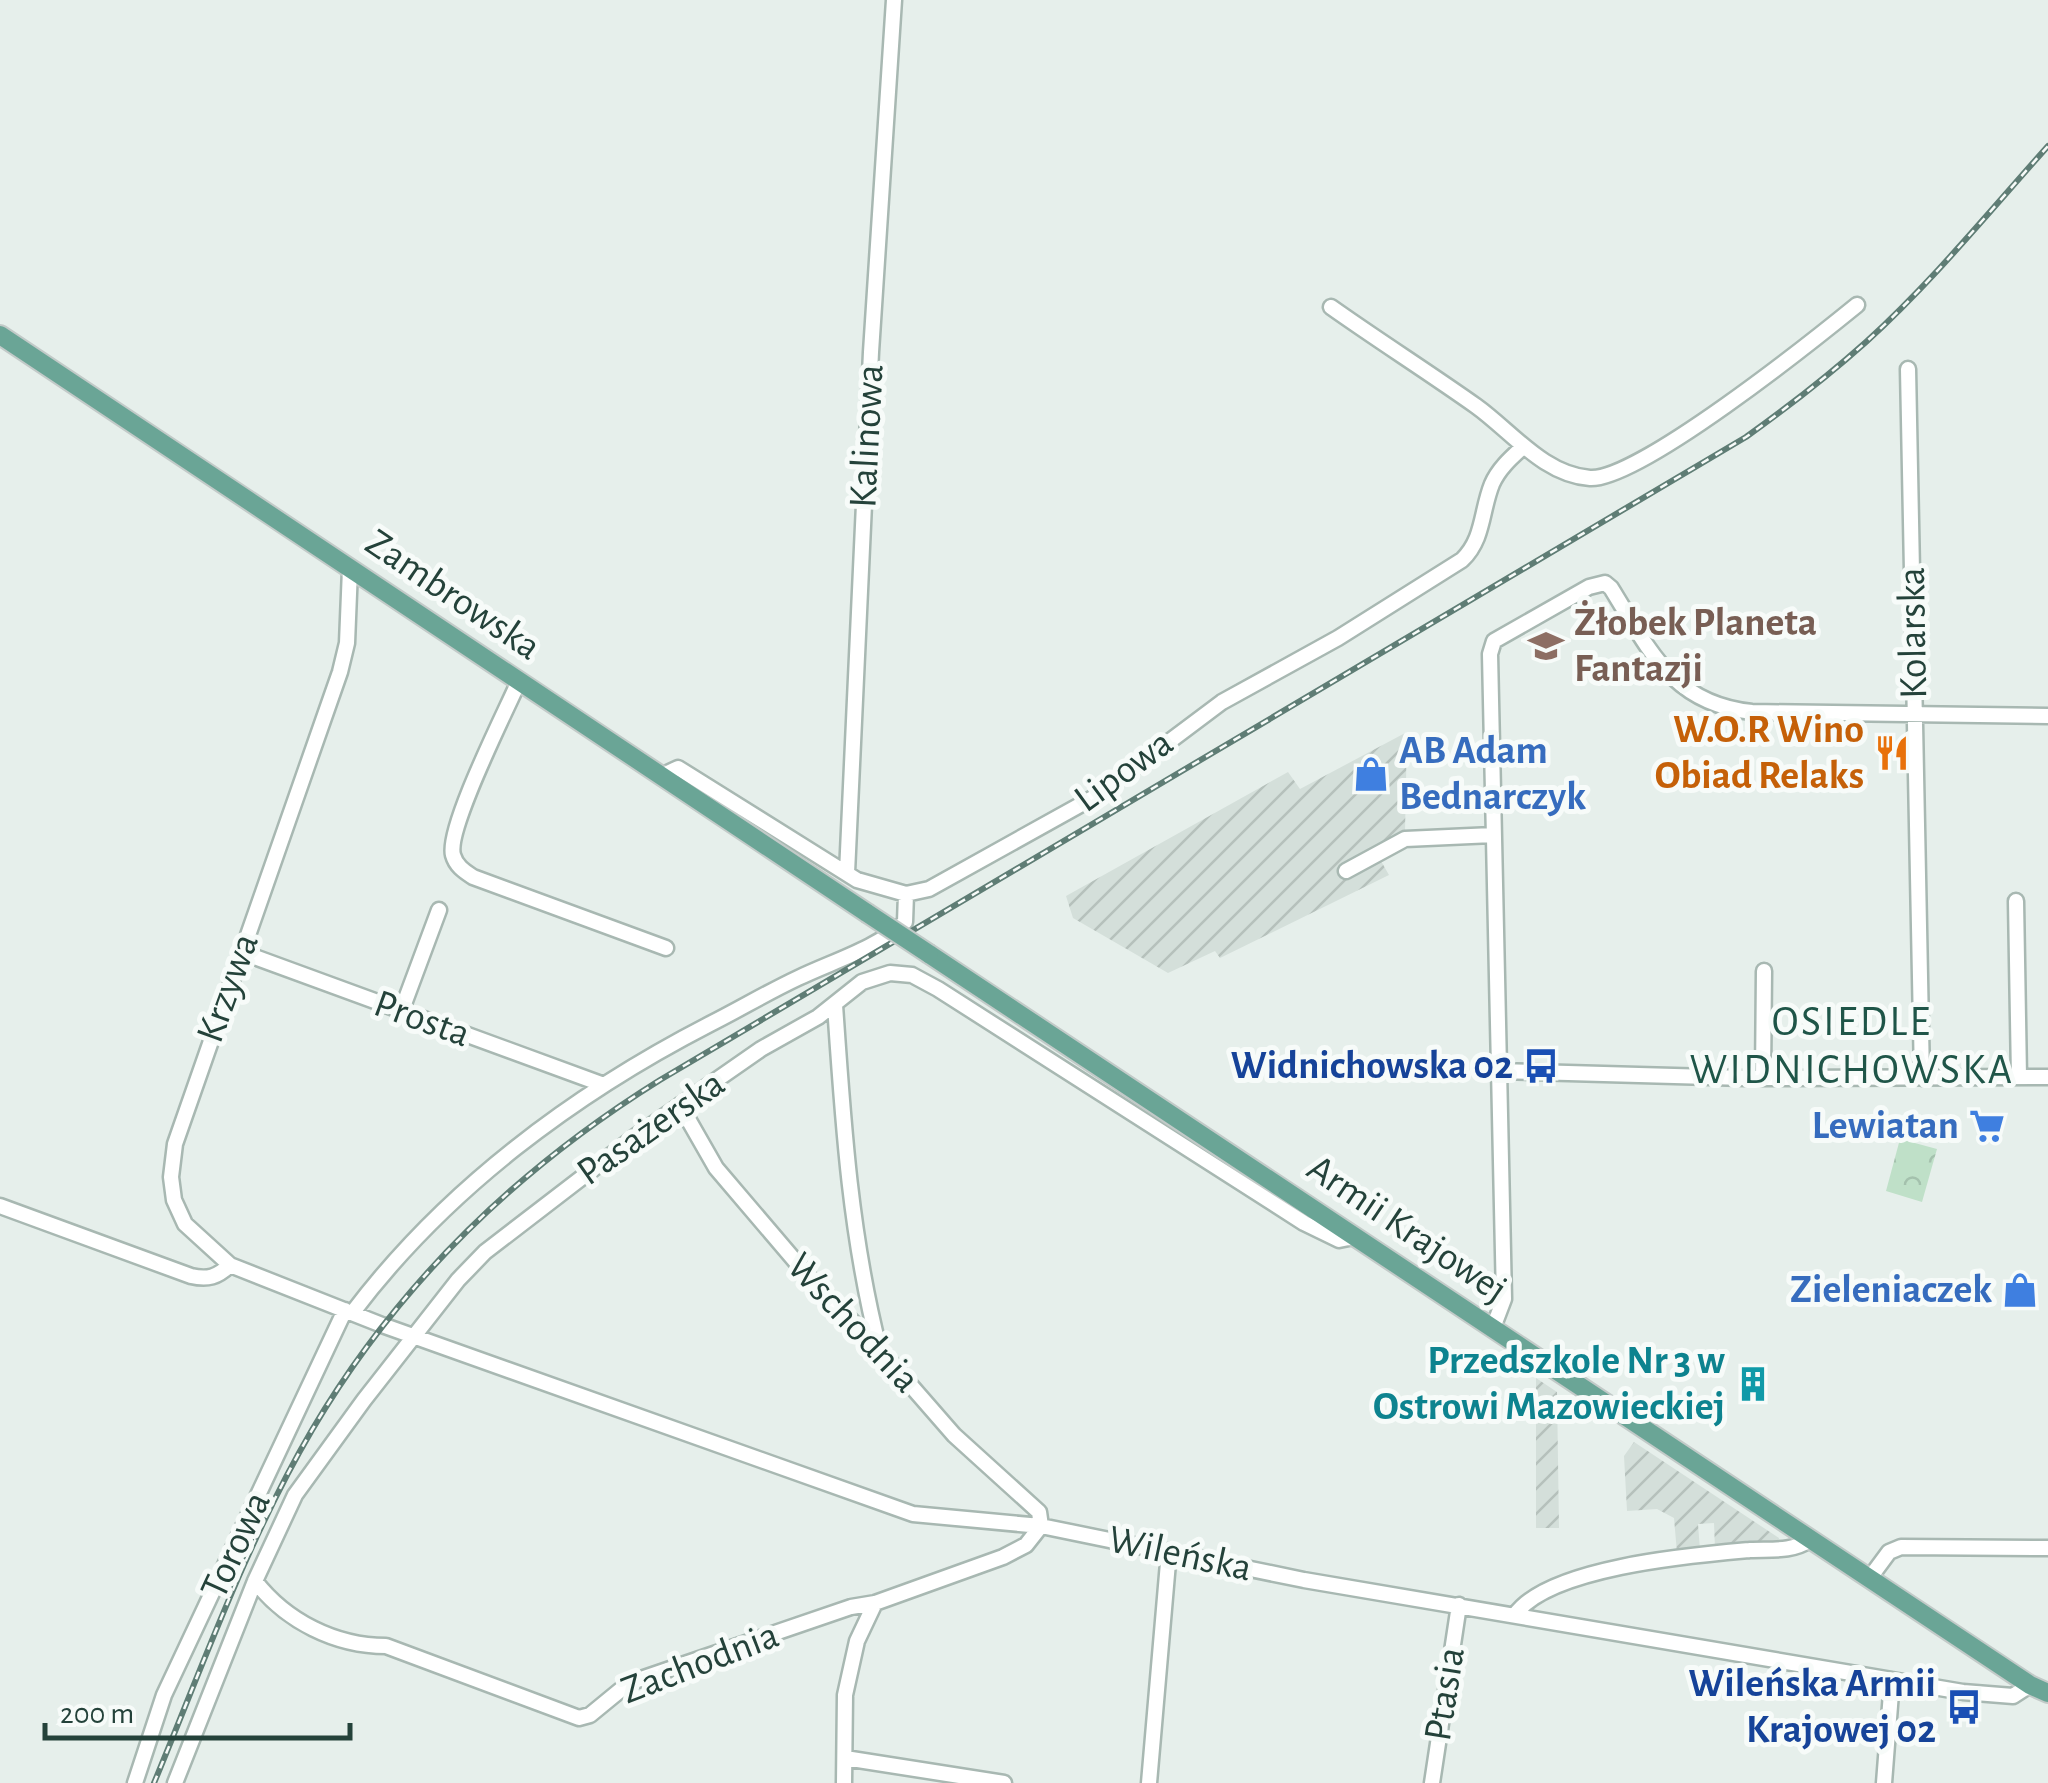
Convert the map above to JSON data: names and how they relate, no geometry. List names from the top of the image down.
{
  "streets": {
    "main road": ["Zambrowska", "Armii Krajowej"],
    "street": [
      "Kalinowa",
      "Kolarska",
      "Lipowa",
      "Krzywa",
      "Prosta",
      "Pasażerska",
      "Wschodnia",
      "Torowa",
      "Wileńska",
      "Zachodnia",
      "Ptasia"
    ]
  },
  "crossings": [
    ["Zambrowska", "Krzywa"],
    ["Zambrowska", "Armii Krajowej"],
    ["Lipowa", "Torowa"],
    ["Krzywa", "Prosta"],
    ["Krzywa", "Torowa"],
    ["Krzywa", "Wileńska"],
    ["Prosta", "Torowa"],
    ["Pasażerska", "Armii Krajowej"],
    ["Pasażerska", "Wschodnia"],
    ["Pasażerska", "Wileńska"],
    ["Pasażerska", "Zachodnia"],
    ["Armii Krajowej", "Wileńska"],
    ["Wschodnia", "Wileńska"],
    ["Wschodnia", "Zachodnia"],
    ["Torowa", "Wileńska"],
    ["Wileńska", "Zachodnia"],
    ["Wileńska", "Ptasia"]
  ],
  "districts": ["OSIEDLE WIDNICHOWSKA"],
  "places": {
    "school or university": ["Żłobek Planeta Fantazji"],
    "restaurant": ["W.O.R Wino Obiad Relaks"],
    "shop": ["AB Adam Bednarczyk", "Zieleniaczek"],
    "bus stop": ["Widnichowska 02", "Wileńska Armii Krajowej 02"],
    "supermarket": ["Lewiatan"],
    "building": ["Przedszkole Nr 3 w Ostrowi Mazowieckiej"]
  },
  "scale_bar": "200 m"
}
